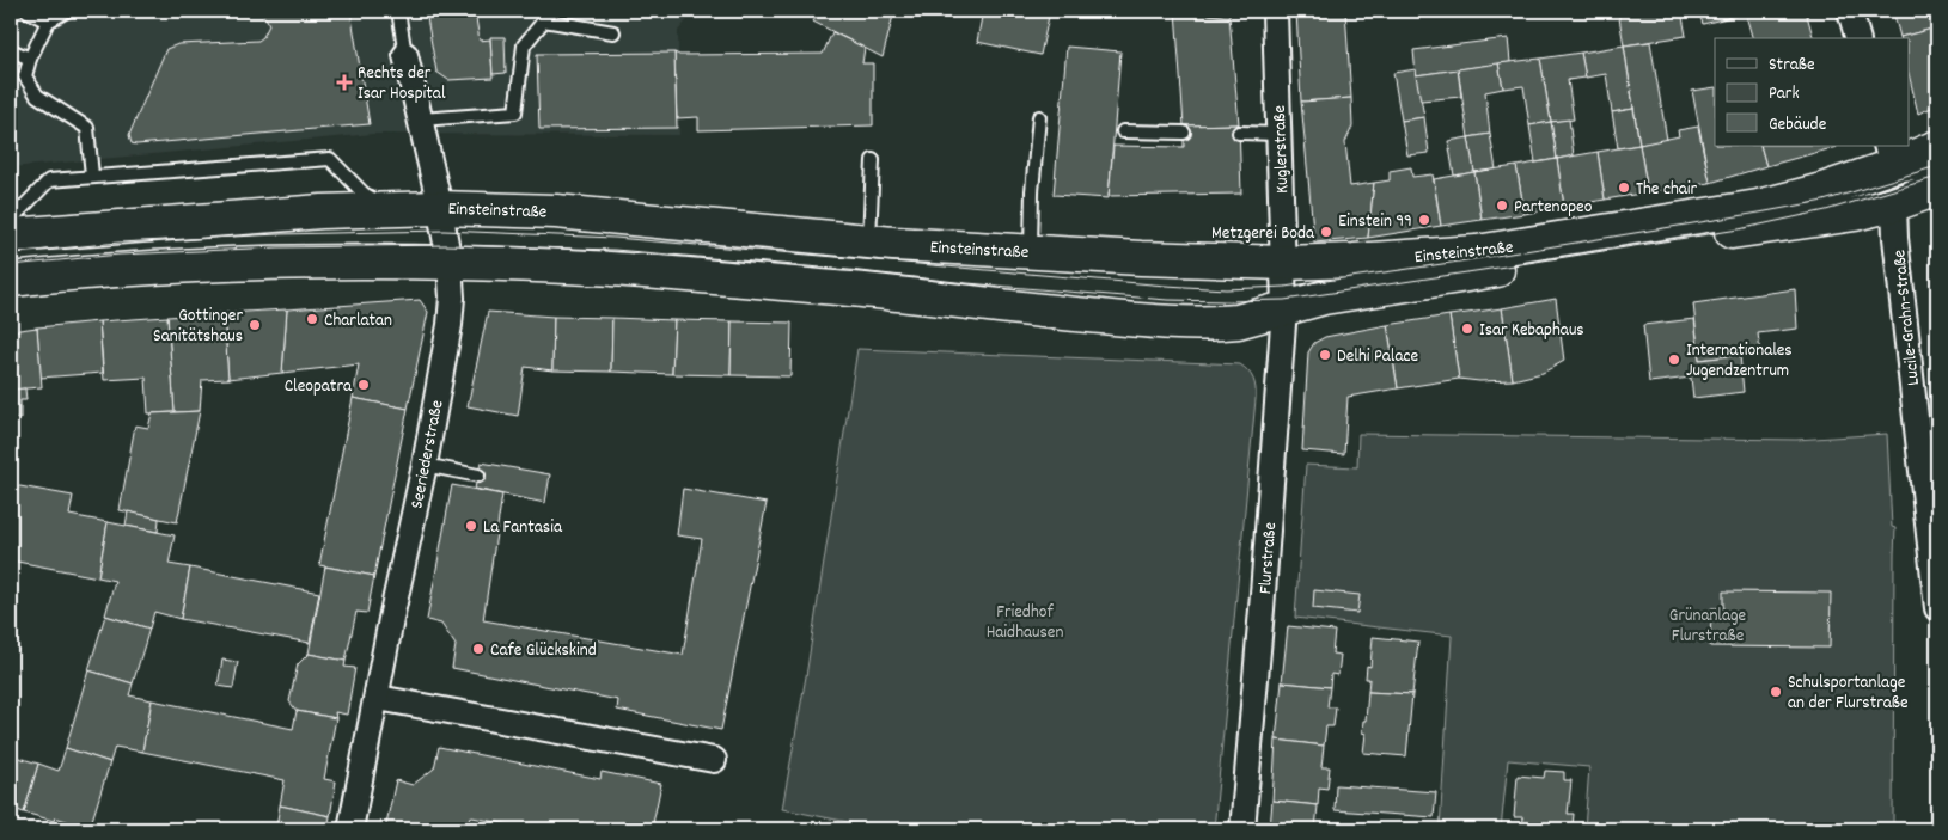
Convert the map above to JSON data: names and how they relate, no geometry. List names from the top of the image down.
{
  "streets": {
    "main road": ["Einsteinstraße"],
    "street": [
      "Kuglerstraße",
      "Lucile-Grahn-Straße",
      "Seeriederstraße",
      "Flurstraße"
    ]
  },
  "crossings": [
    ["Kuglerstraße", "Einsteinstraße"],
    ["Kuglerstraße", "Flurstraße"],
    ["Einsteinstraße", "Lucile-Grahn-Straße"],
    ["Einsteinstraße", "Seeriederstraße"],
    ["Einsteinstraße", "Flurstraße"]
  ],
  "parks": ["Friedhof Haidhausen", "Grünanlage Flurstraße"],
  "places": {
    "health": ["Rechts der Isar Hospital"],
    "other": [
      "The chair",
      "Partenopeo",
      "Einstein 99",
      "Metzgerei Boda",
      "Charlatan",
      "Gottinger Sanitätshaus",
      "Isar Kebaphaus",
      "Delhi Palace",
      "Internationales Jugendzentrum",
      "Cleopatra",
      "La Fantasia",
      "Cafe Glückskind",
      "Schulsportanlage an der Flurstraße"
    ]
  },
  "legend": ["Straße", "Park", "Gebäude"]
}
